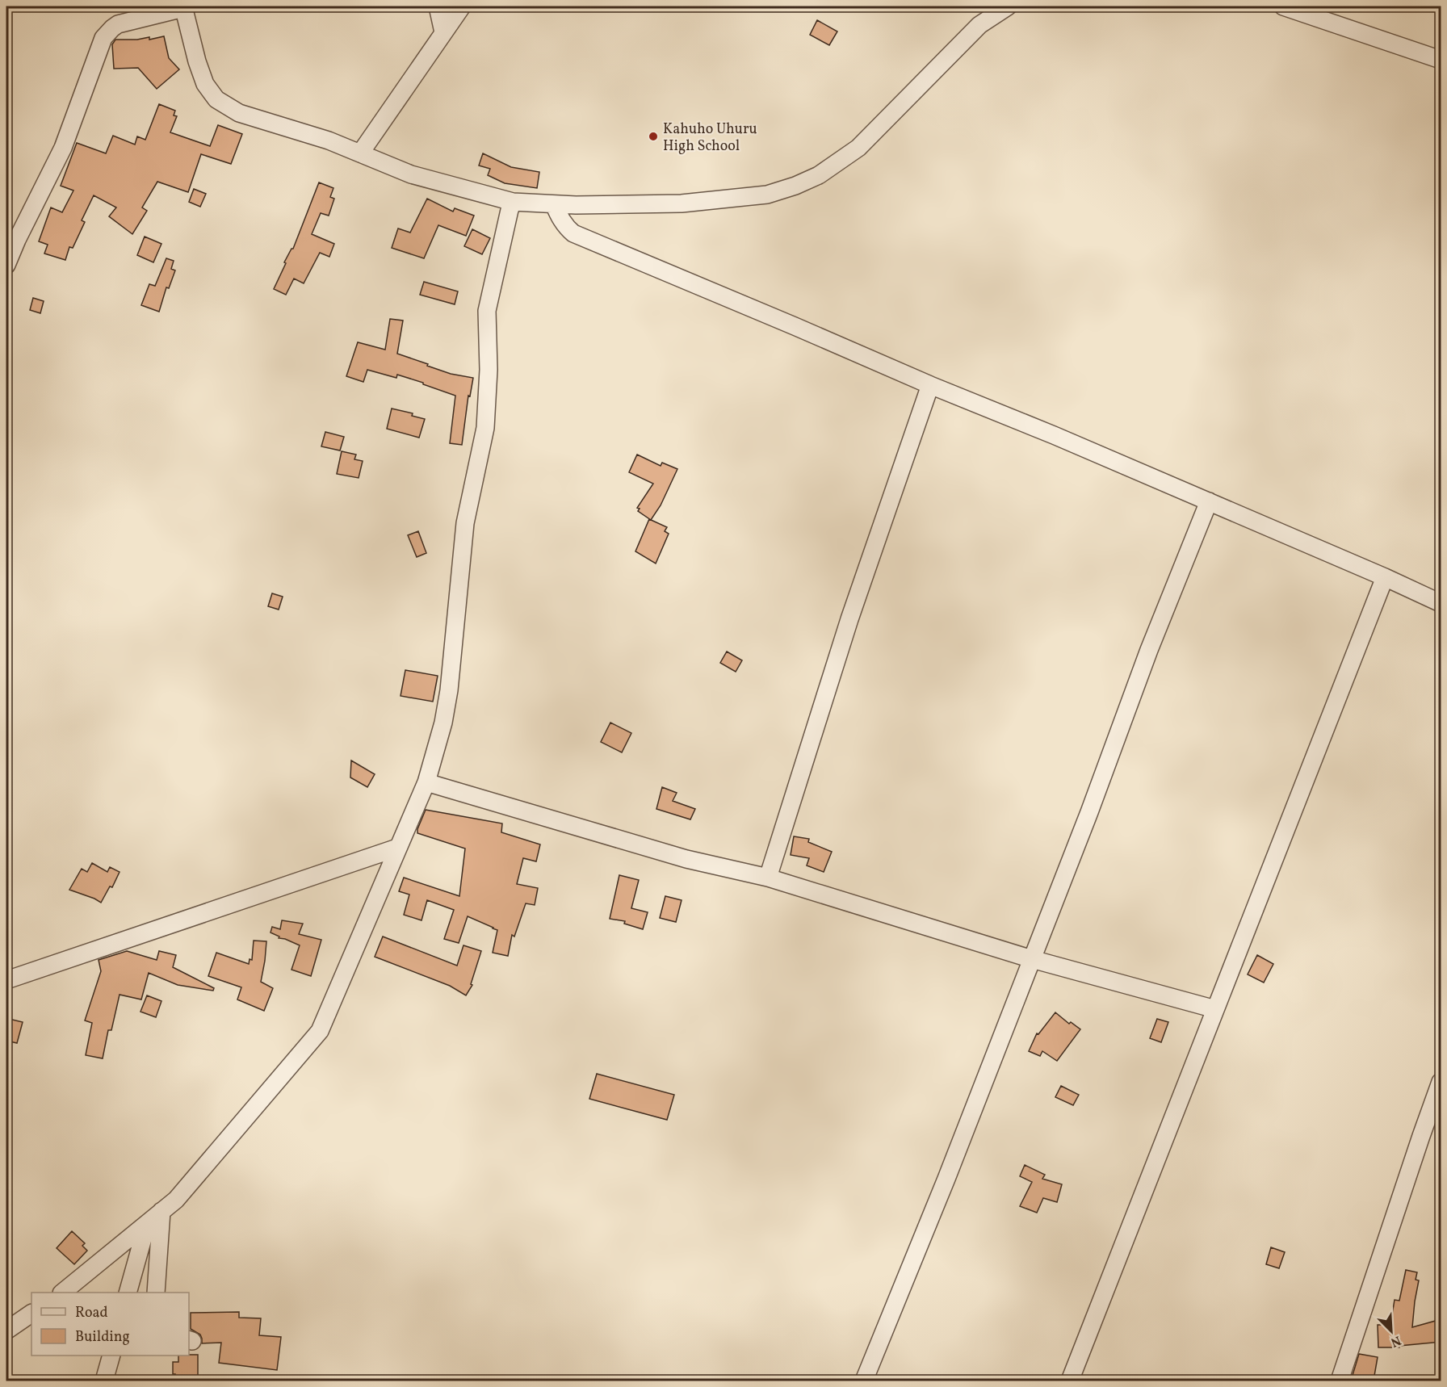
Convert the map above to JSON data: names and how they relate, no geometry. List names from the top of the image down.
{
  "places": ["Kahuho Uhuru High School"],
  "legend": ["Road", "Building"],
  "north": "bottom right"
}
